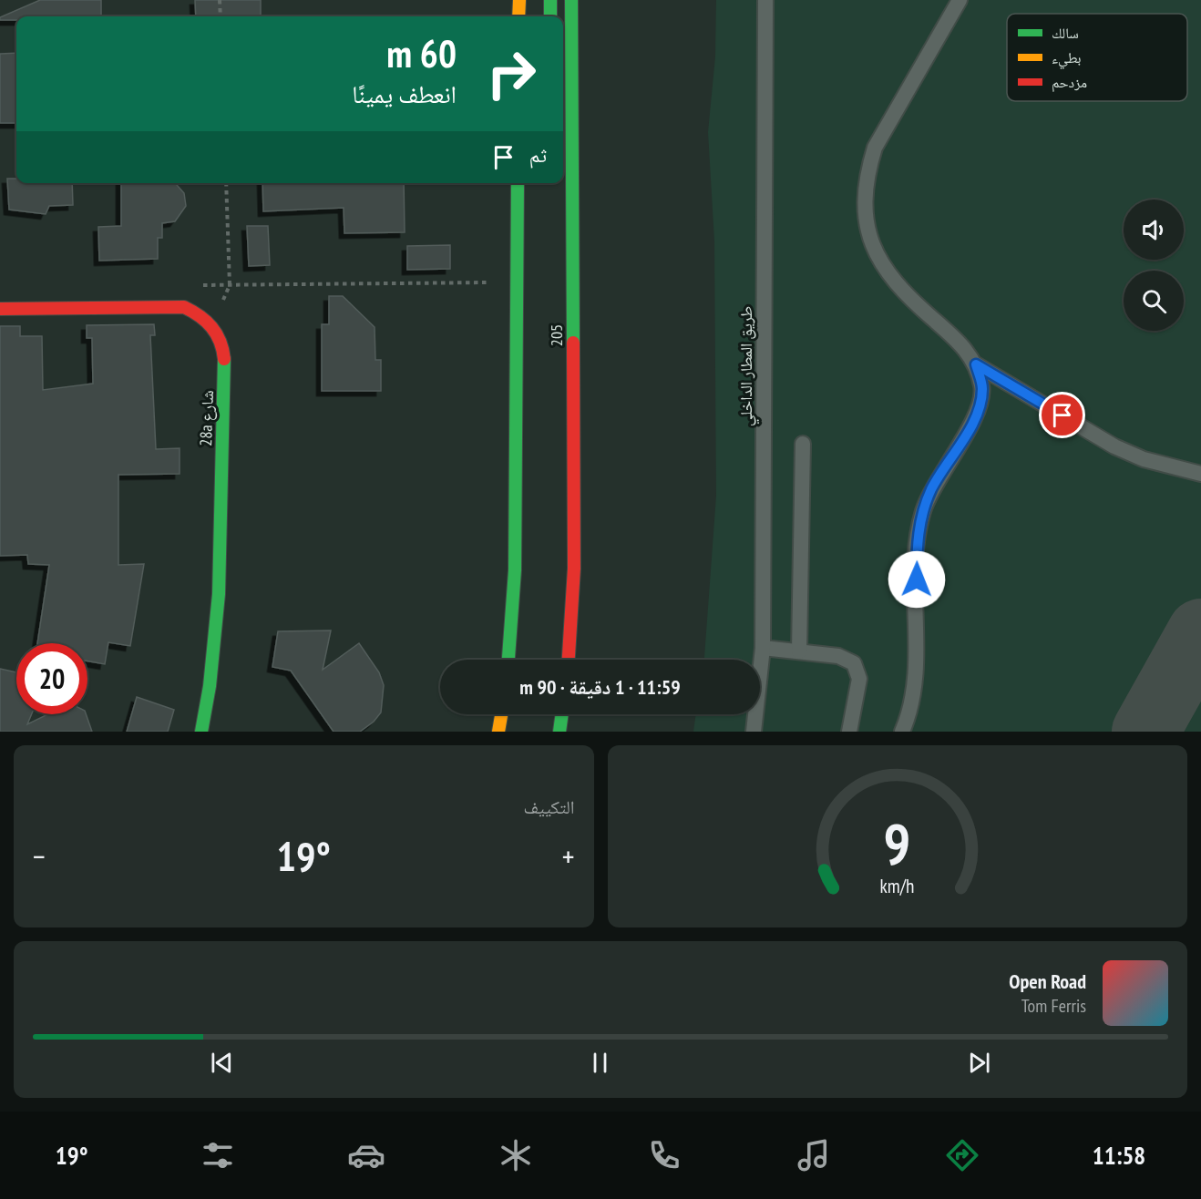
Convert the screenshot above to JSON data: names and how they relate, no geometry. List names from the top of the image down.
{
  "streets": {
    "street": ["205", "28a شارع"],
    "lane": ["طريق المطار الداخلي"]
  },
  "legend": ["سالك", "بطيء", "مزدحم"],
  "page": {
    "turn": ["60 m", "انعطف يمينًا"],
    "then": "ثم",
    "limit": "20",
    "trip": "11:59 · 1 دقيقة · 90 m",
    "tile": "التكييف",
    "heat": ["−", "19°", "+"],
    "song": ["Open Road", "Tom Ferris"],
    "tabs": ["11:58", "19°"],
    "gauge": ["9", "km/h"]
  }
}
